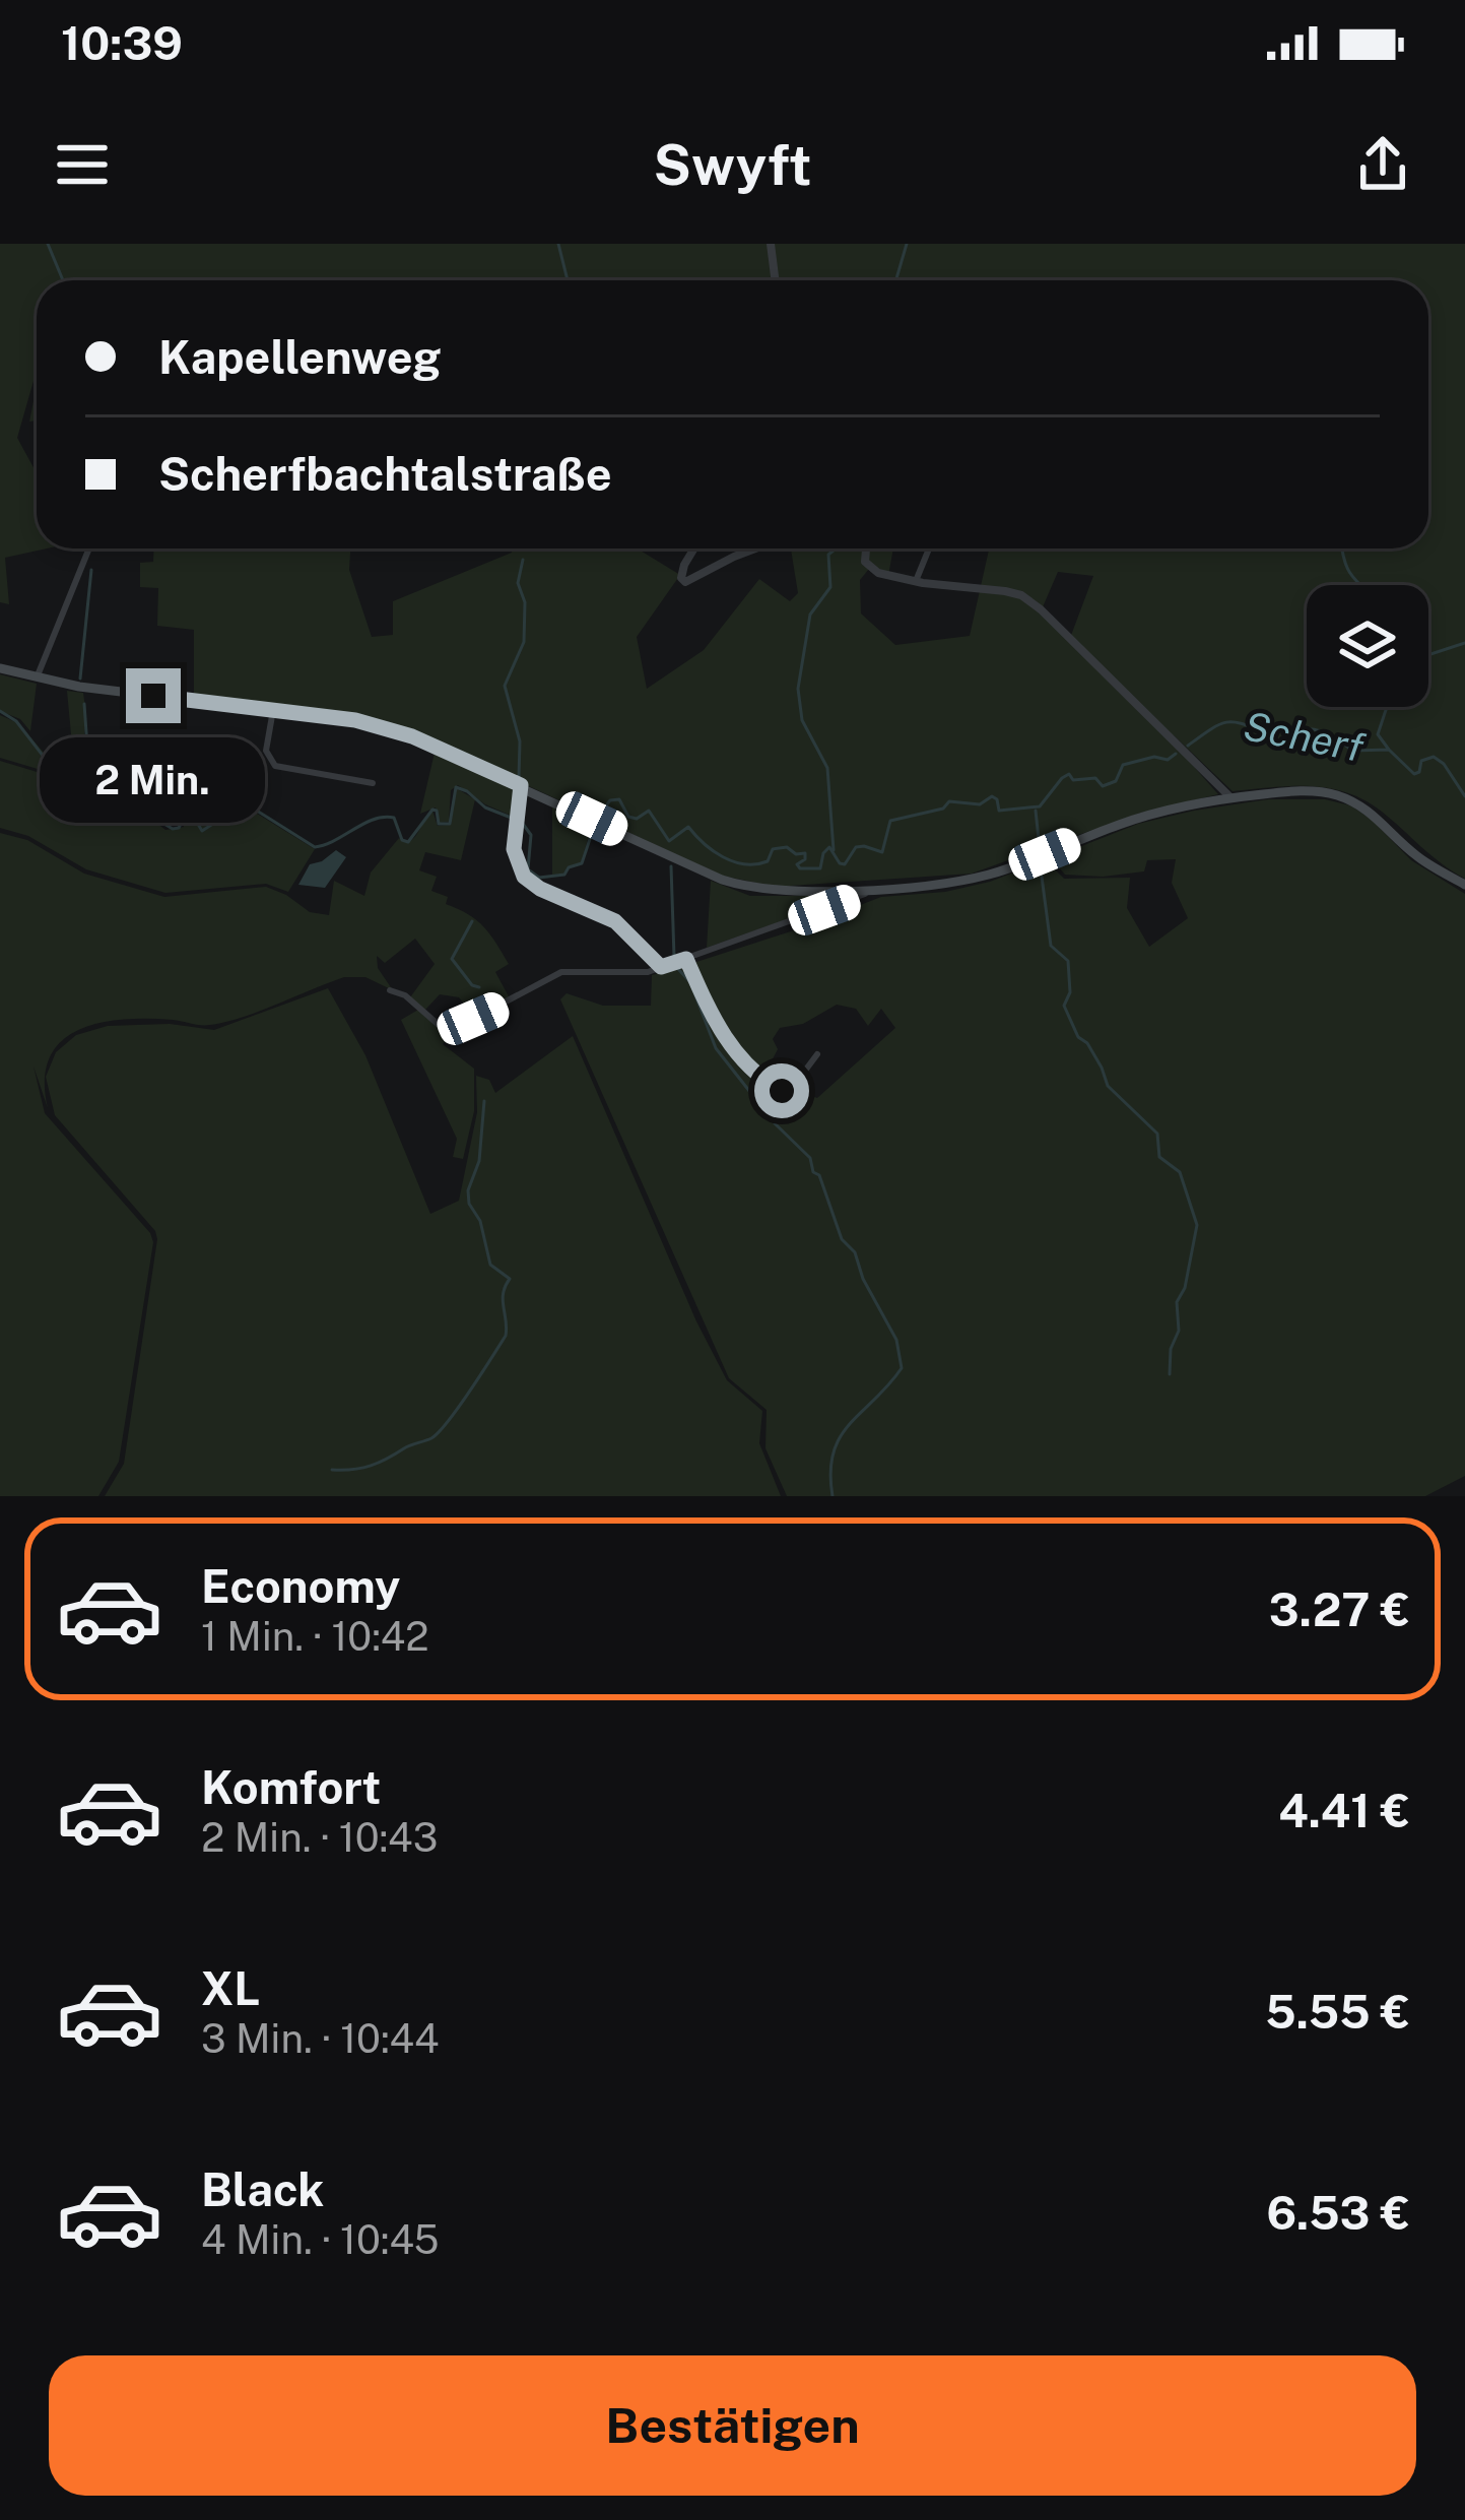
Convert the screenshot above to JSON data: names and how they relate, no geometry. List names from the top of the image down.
{
  "water": ["Scherf"],
  "page": {
    "status": "10:39",
    "header": "Swyft",
    "banner": ["Kapellenweg", "Scherfbachtalstraße"],
    "bubble": "2 Min.",
    "list": [
      {
        "name": "Economy",
        "note": "1 Min. · 10:42",
        "value": "3.27 €"
      },
      {
        "name": "Komfort",
        "note": "2 Min. · 10:43",
        "value": "4.41 €"
      },
      {
        "name": "XL",
        "note": "3 Min. · 10:44",
        "value": "5.55 €"
      },
      {
        "name": "Black",
        "note": "4 Min. · 10:45",
        "value": "6.53 €"
      }
    ],
    "buttons": "Bestätigen"
  }
}
